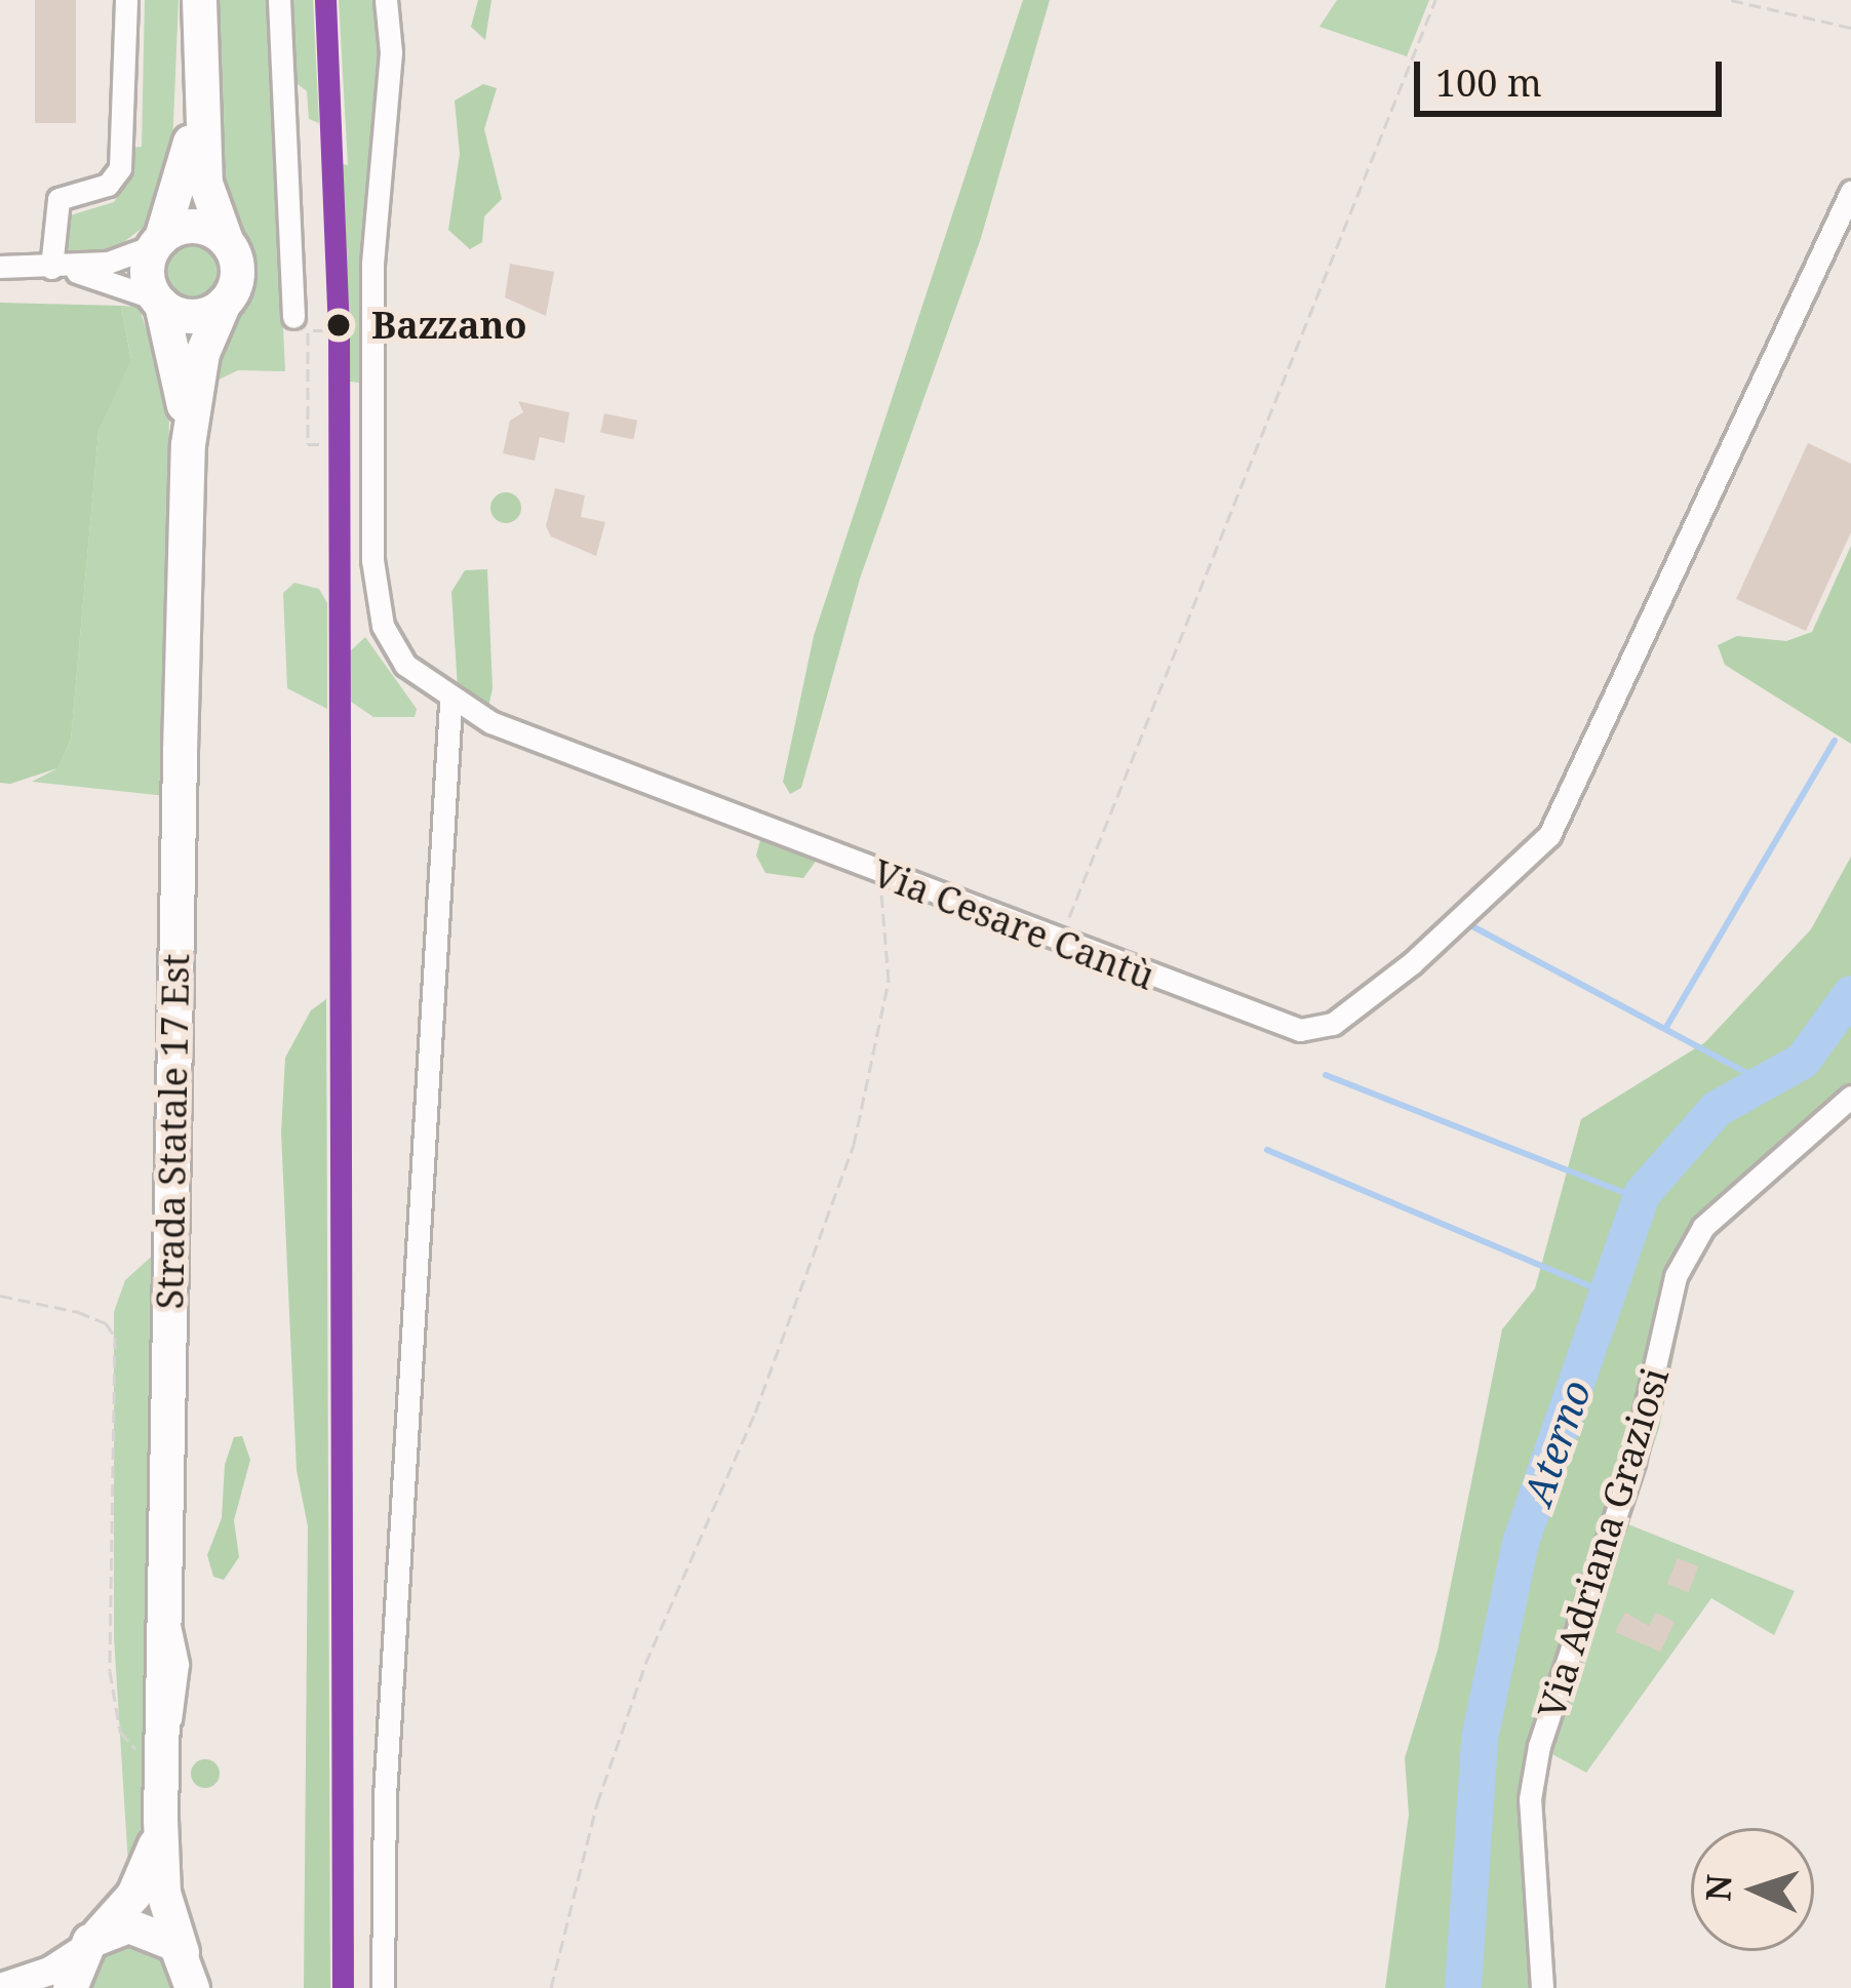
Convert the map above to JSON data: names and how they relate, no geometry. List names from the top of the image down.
{
  "streets": {
    "main road": ["Strada Statale 17 Est"],
    "street": ["Via Cesare Cantù", "Via Adriana Graziosi"]
  },
  "water": ["Aterno"],
  "places": ["Bazzano"],
  "scale_bar": "100 m",
  "north": "left"
}
